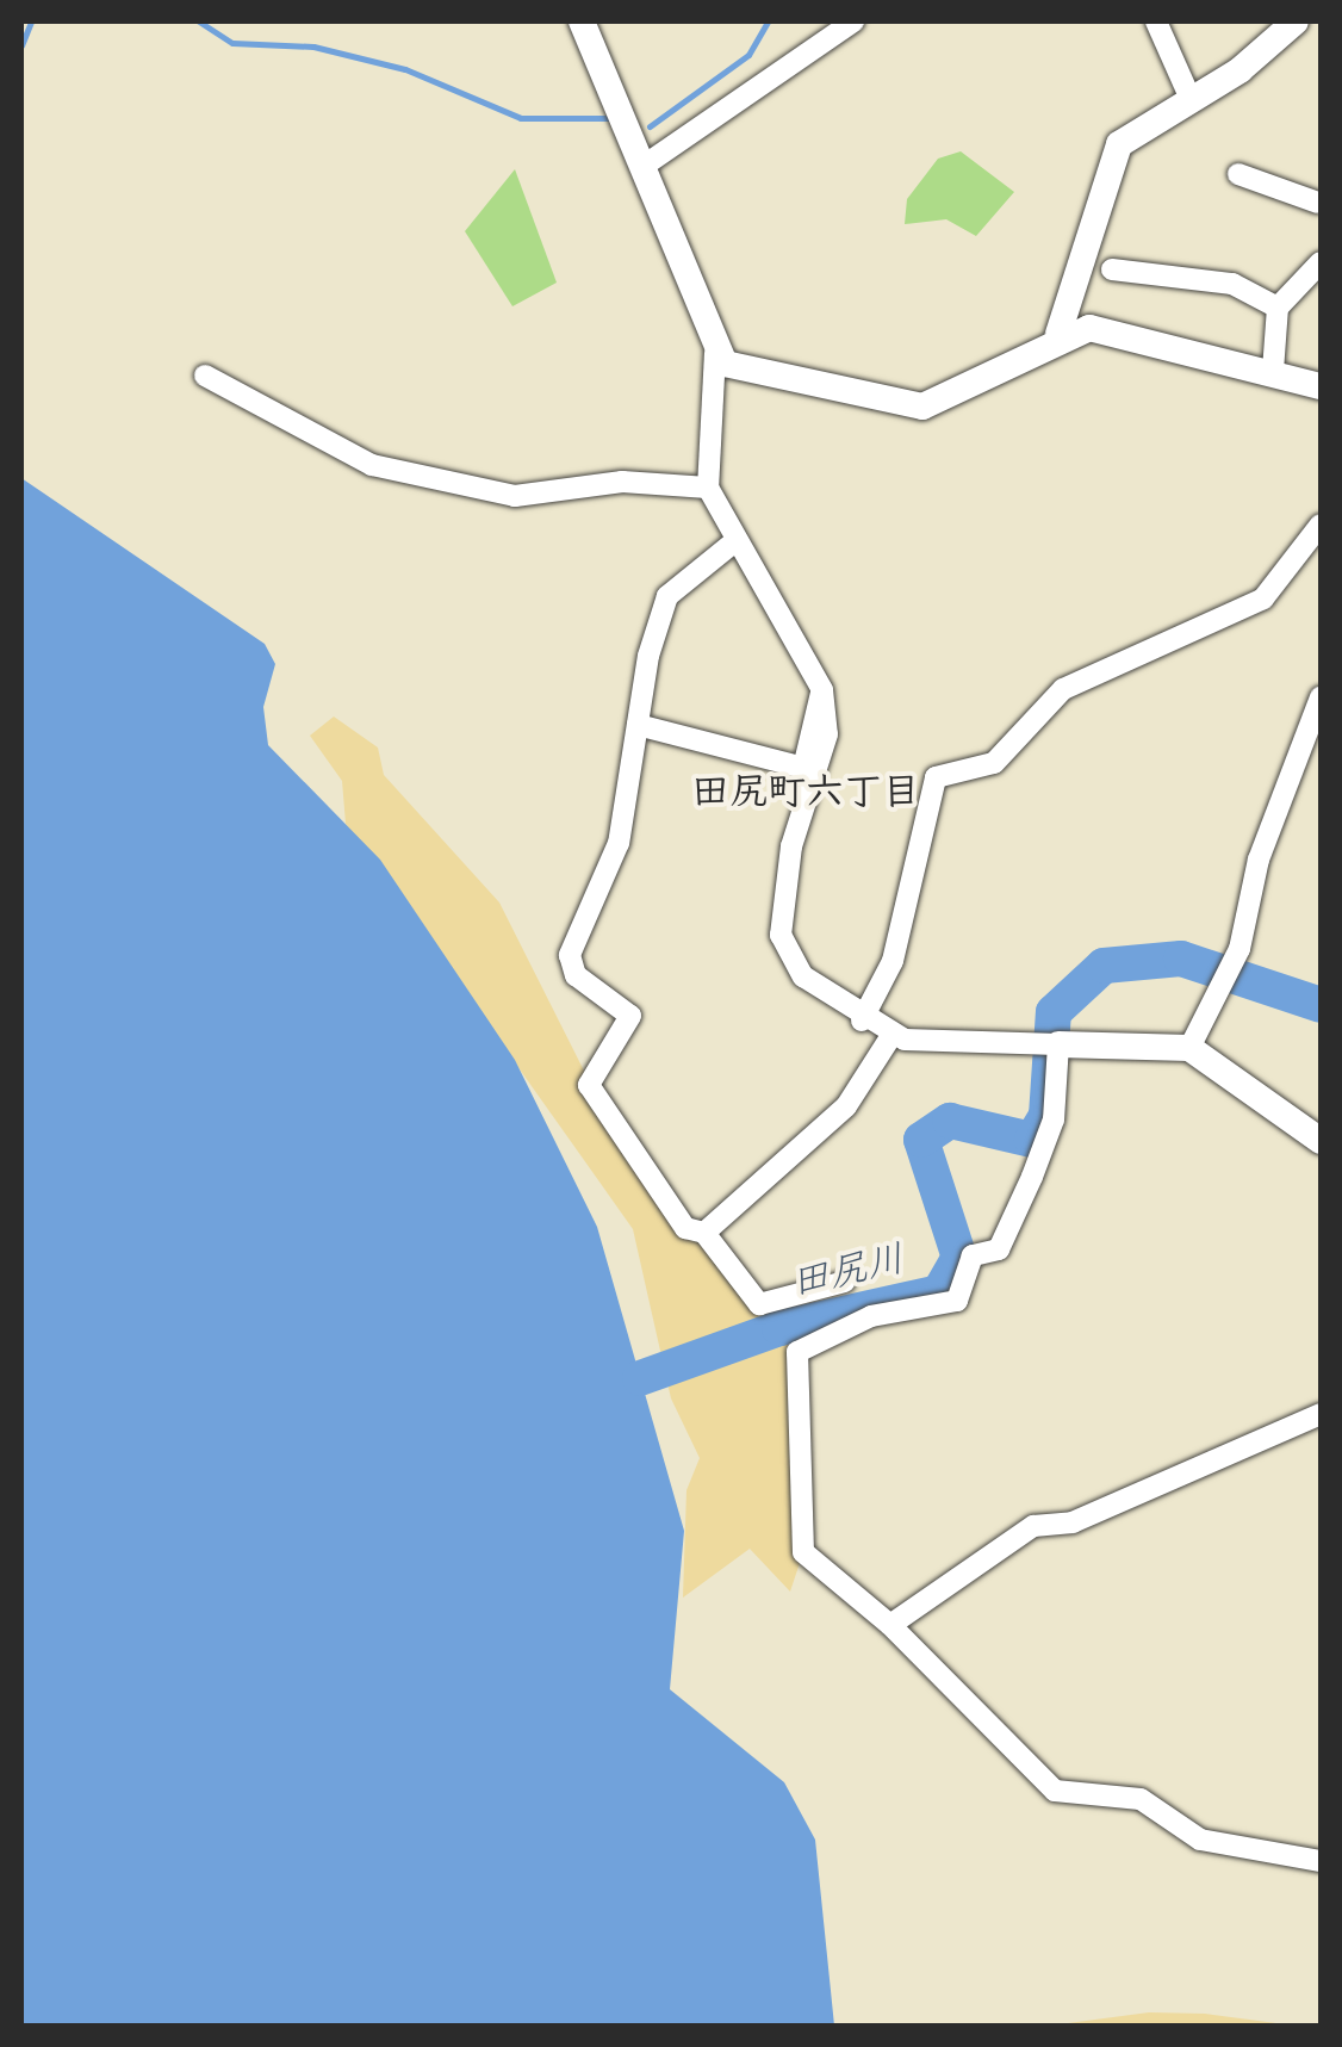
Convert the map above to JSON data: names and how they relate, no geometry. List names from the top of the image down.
{
  "districts": ["田尻町六丁目"],
  "water": ["田尻川"]
}
